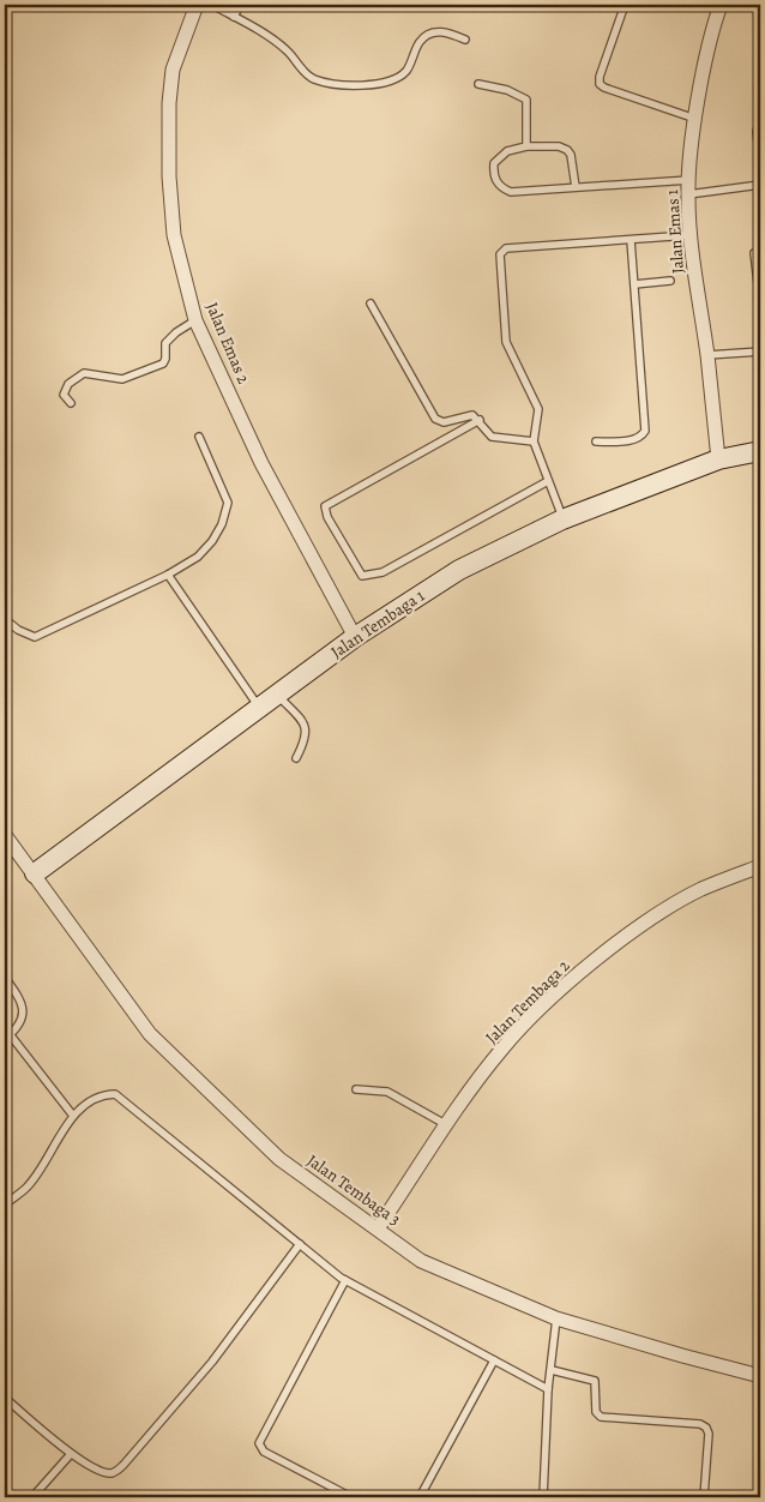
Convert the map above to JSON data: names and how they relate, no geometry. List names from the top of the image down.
{
  "streets": {
    "street": [
      "Jalan Emas 1",
      "Jalan Emas 2",
      "Jalan Tembaga 1",
      "Jalan Tembaga 2",
      "Jalan Tembaga 3"
    ]
  },
  "crossings": [
    ["Jalan Emas 1", "Jalan Tembaga 1"],
    ["Jalan Emas 2", "Jalan Tembaga 1"],
    ["Jalan Tembaga 1", "Jalan Tembaga 3"],
    ["Jalan Tembaga 2", "Jalan Tembaga 3"]
  ]
}
